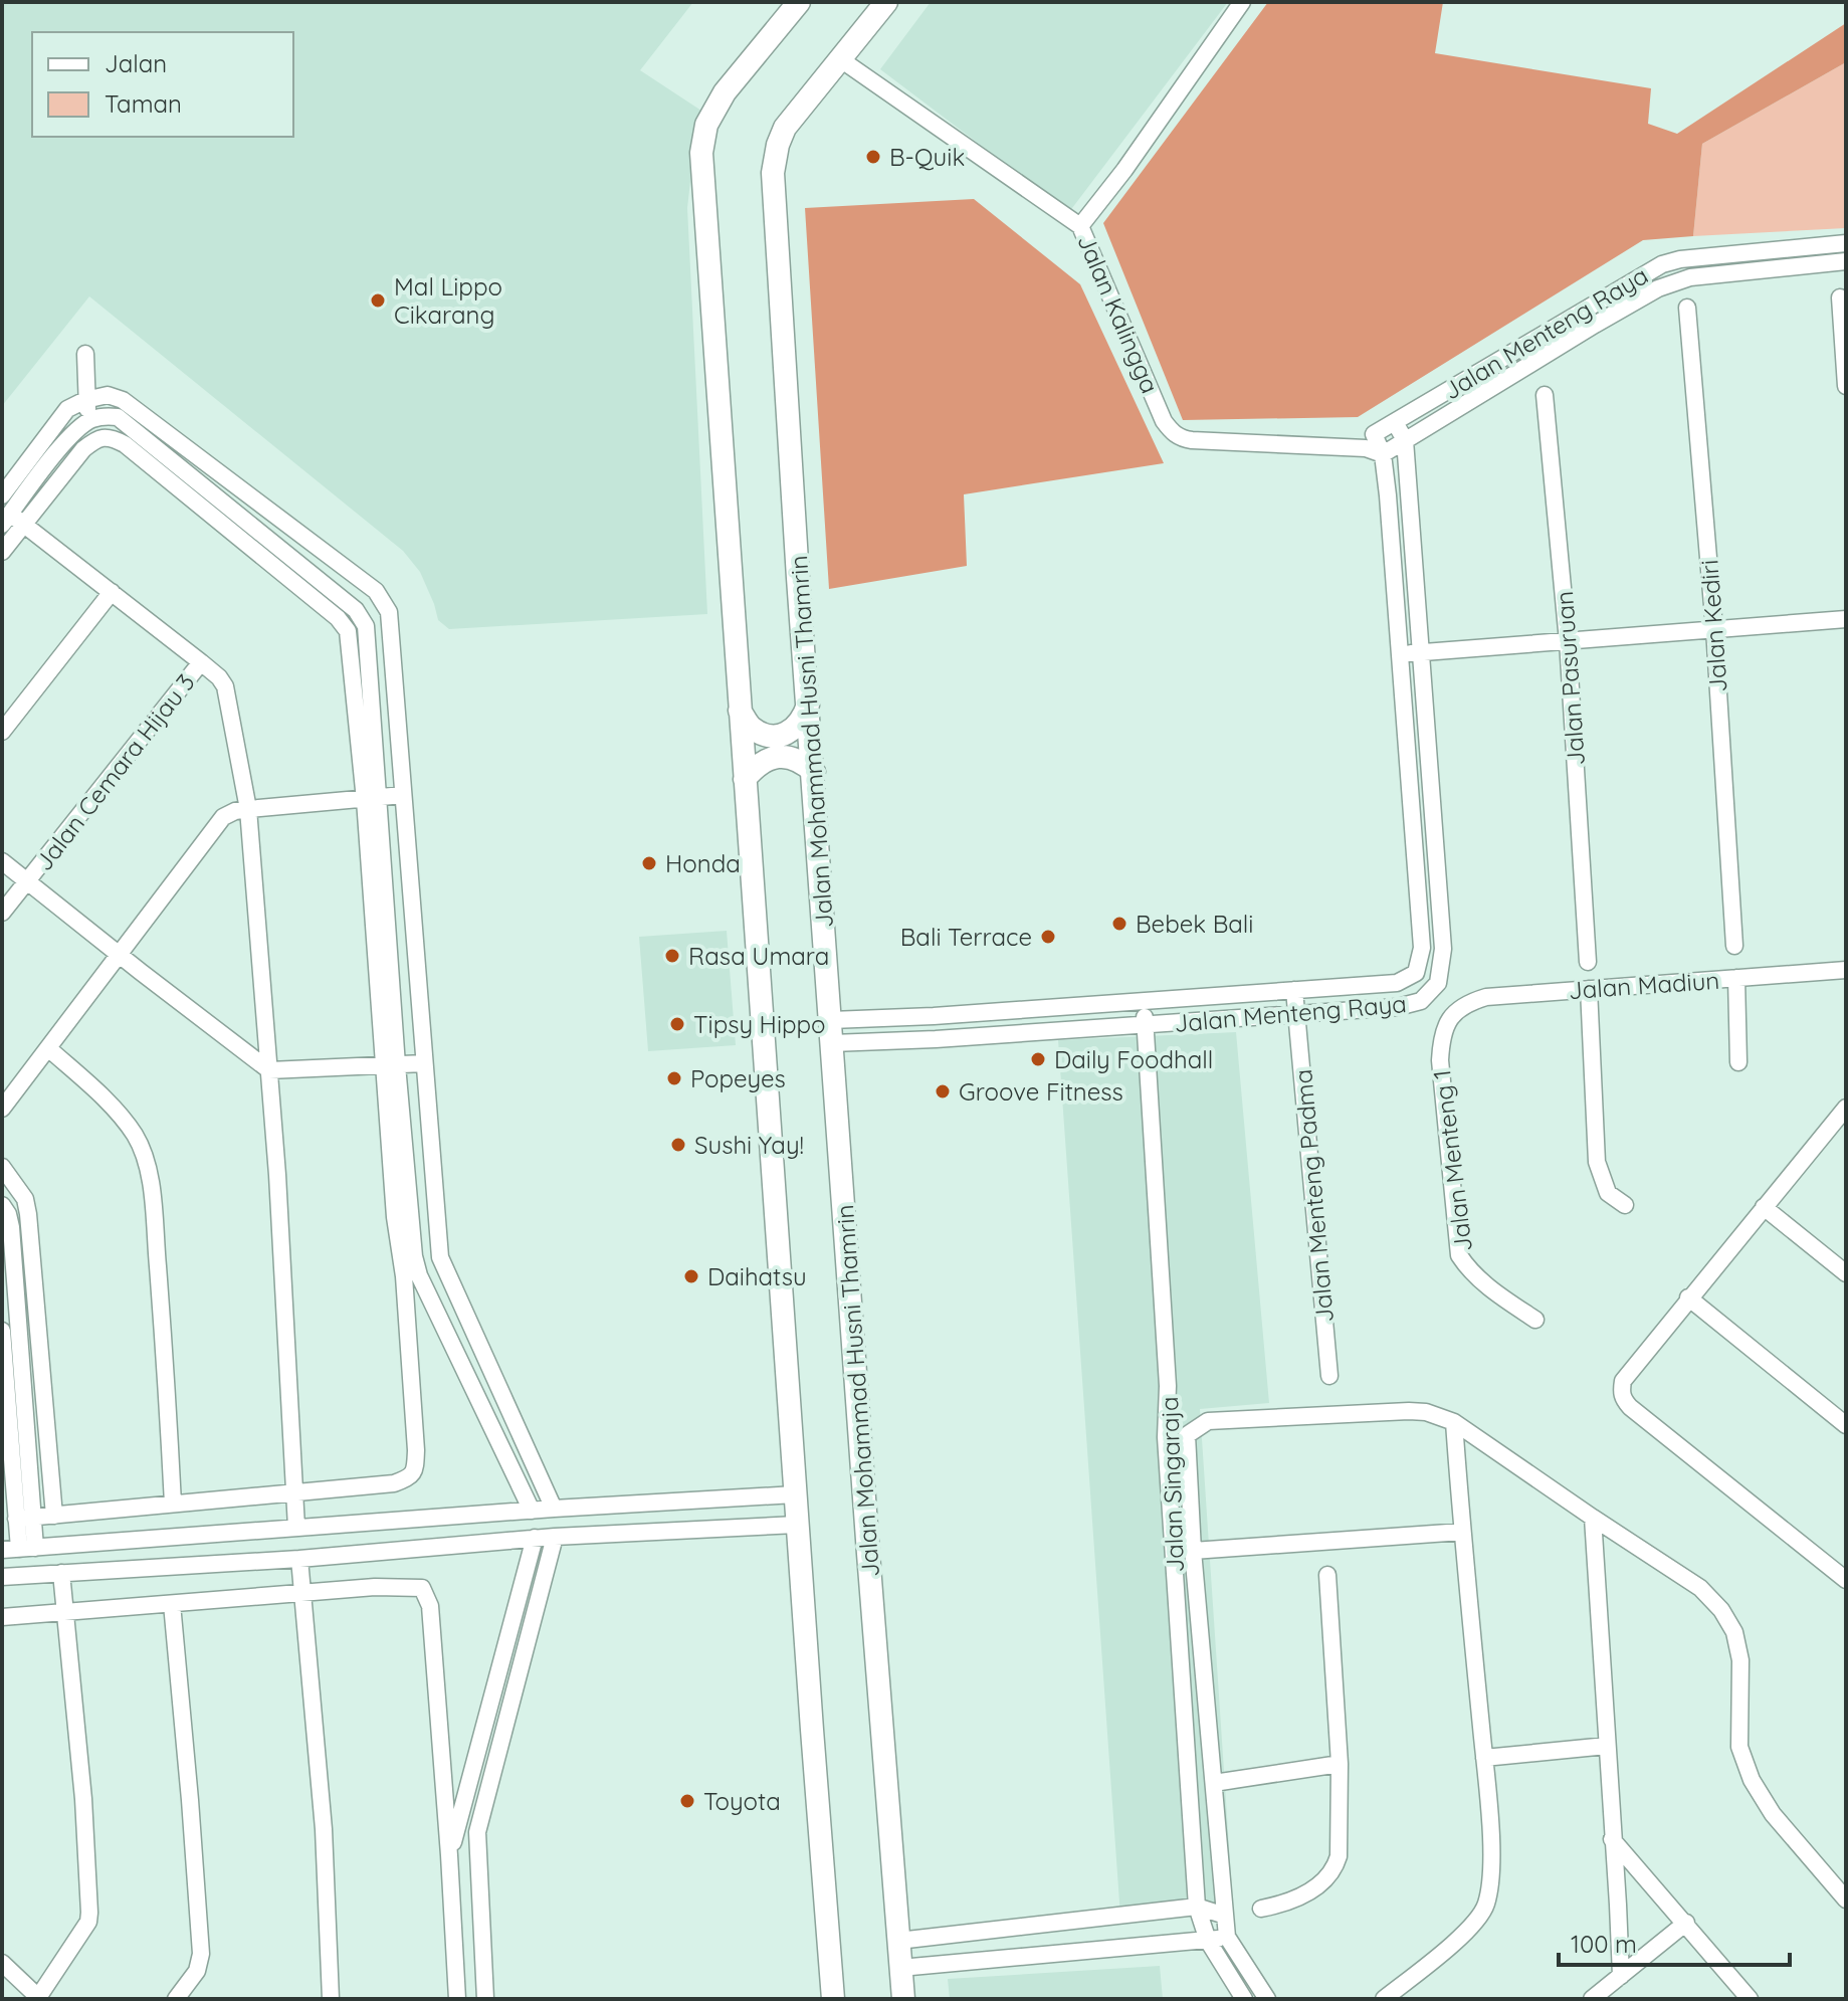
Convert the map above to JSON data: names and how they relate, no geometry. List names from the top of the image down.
{
  "streets": {
    "street": [
      "Jalan Kalingga",
      "Jalan Menteng Raya",
      "Jalan Kediri",
      "Jalan Pasuruan",
      "Jalan Mohammad Husni Thamrin",
      "Jalan Cemara Hijau 3",
      "Jalan Madiun",
      "Jalan Menteng 1",
      "Jalan Menteng Padma",
      "Jalan Singaraja"
    ]
  },
  "crossings": [
    ["Jalan Kalingga", "Jalan Menteng Raya"],
    ["Jalan Menteng Raya", "Jalan Mohammad Husni Thamrin"],
    ["Jalan Menteng Raya", "Jalan Menteng Padma"],
    ["Jalan Menteng Raya", "Jalan Singaraja"],
    ["Jalan Madiun", "Jalan Menteng 1"]
  ],
  "places": [
    "B-Quik",
    "Mal Lippo Cikarang",
    "Honda",
    "Bebek Bali",
    "Bali Terrace",
    "Rasa Umara",
    "Tipsy Hippo",
    "Daily Foodhall",
    "Popeyes",
    "Groove Fitness",
    "Sushi Yay!",
    "Daihatsu",
    "Toyota"
  ],
  "legend": ["Jalan", "Taman"],
  "scale_bar": "100 m"
}
